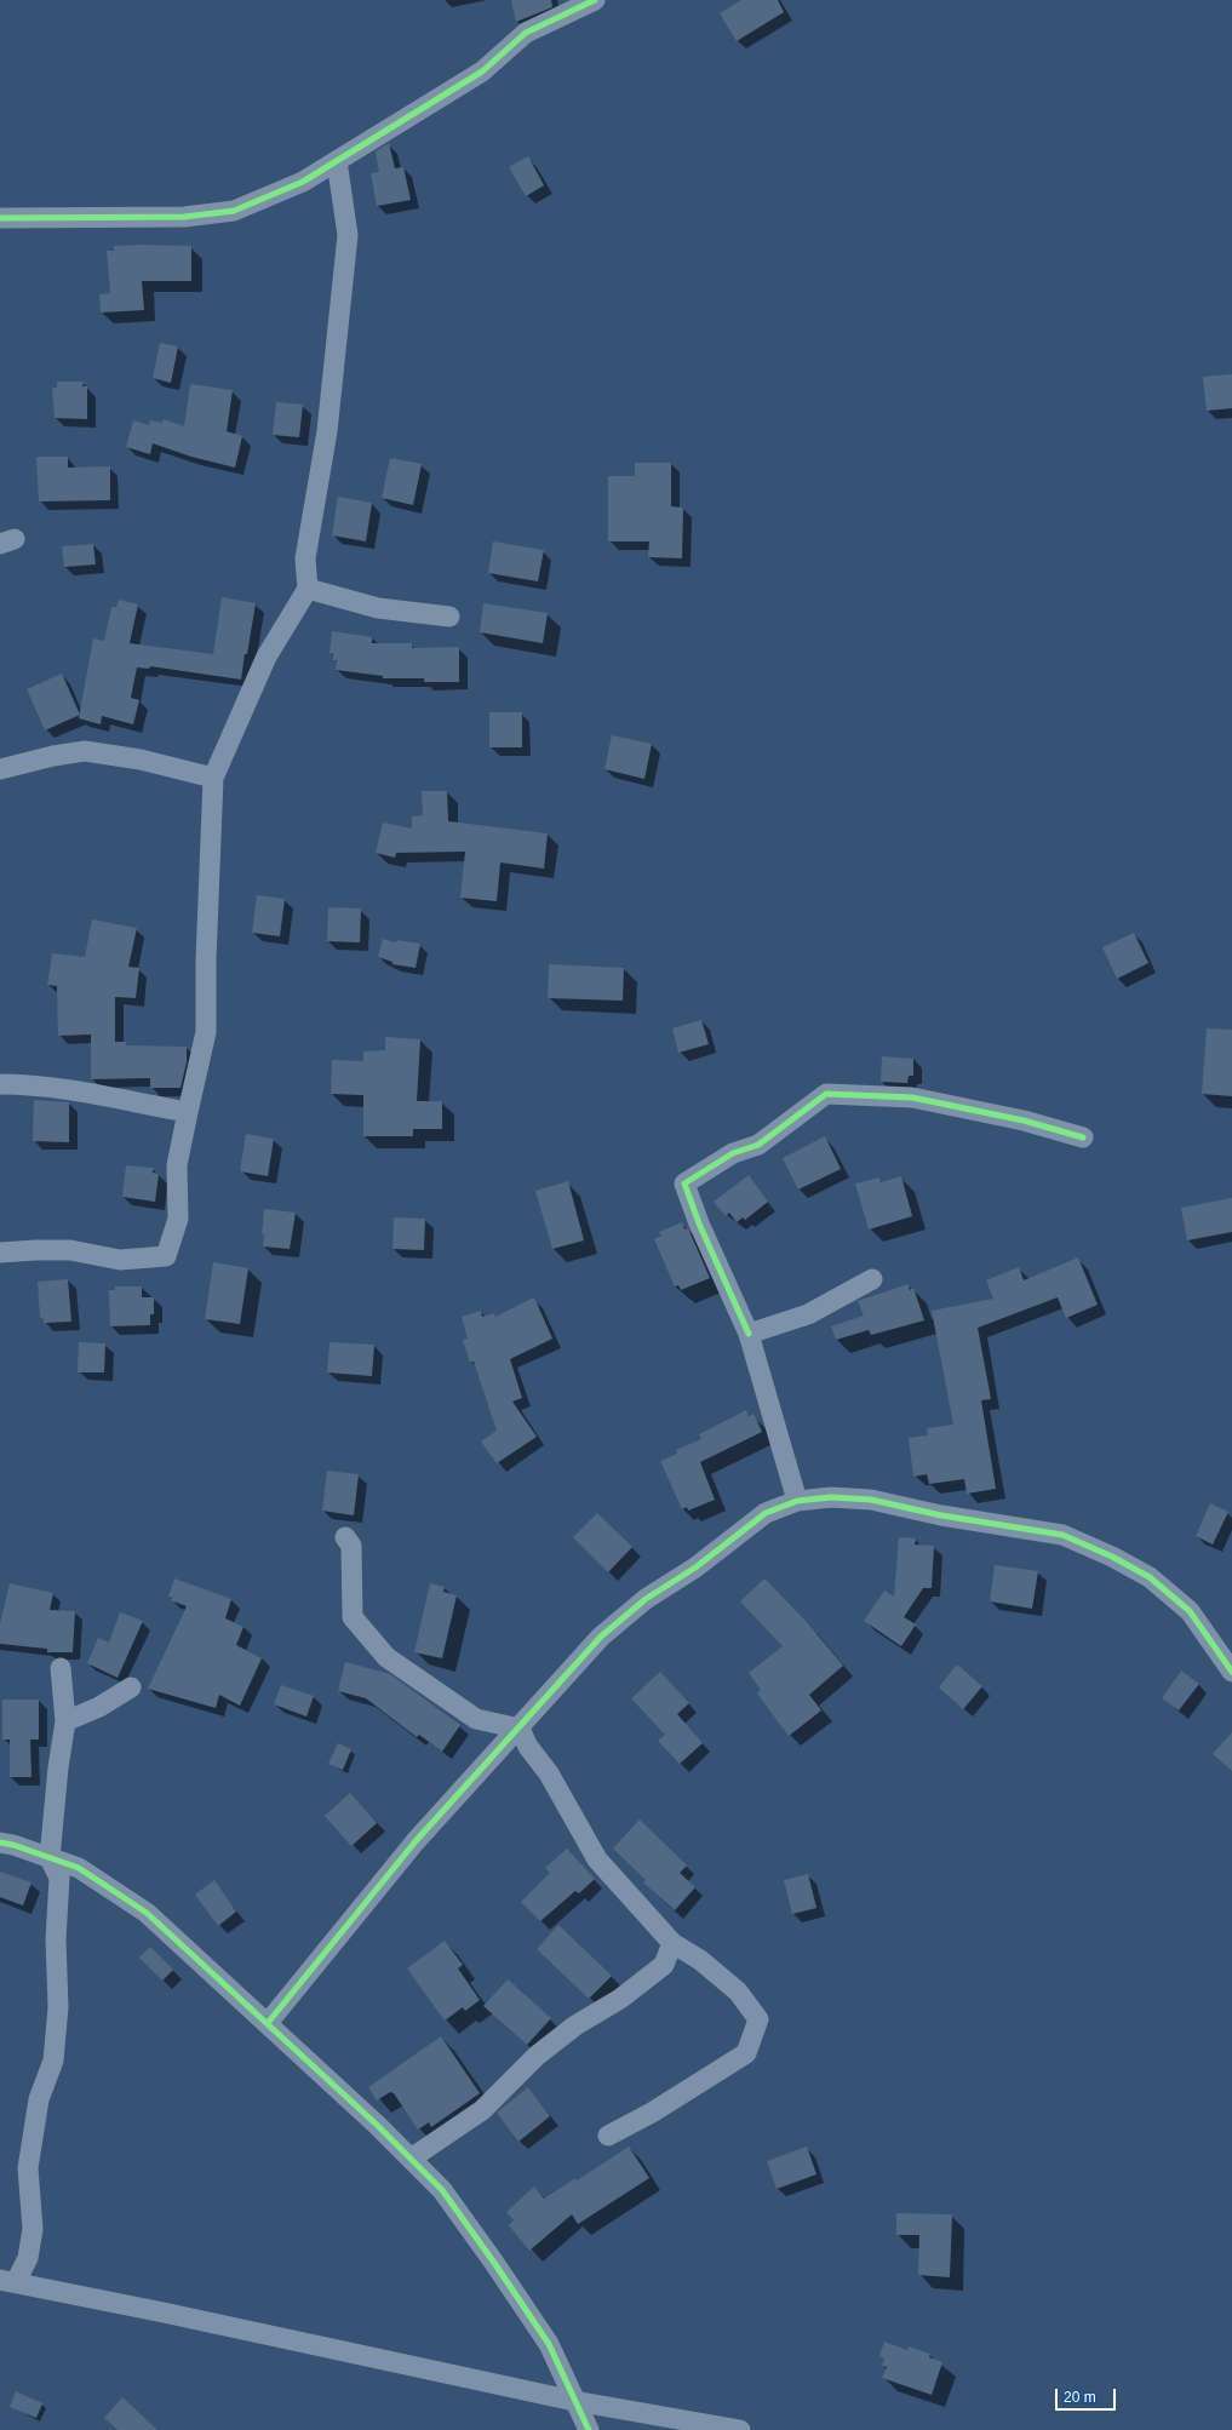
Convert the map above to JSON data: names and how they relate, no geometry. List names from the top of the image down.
{
  "scale_bar": "20 m"
}
